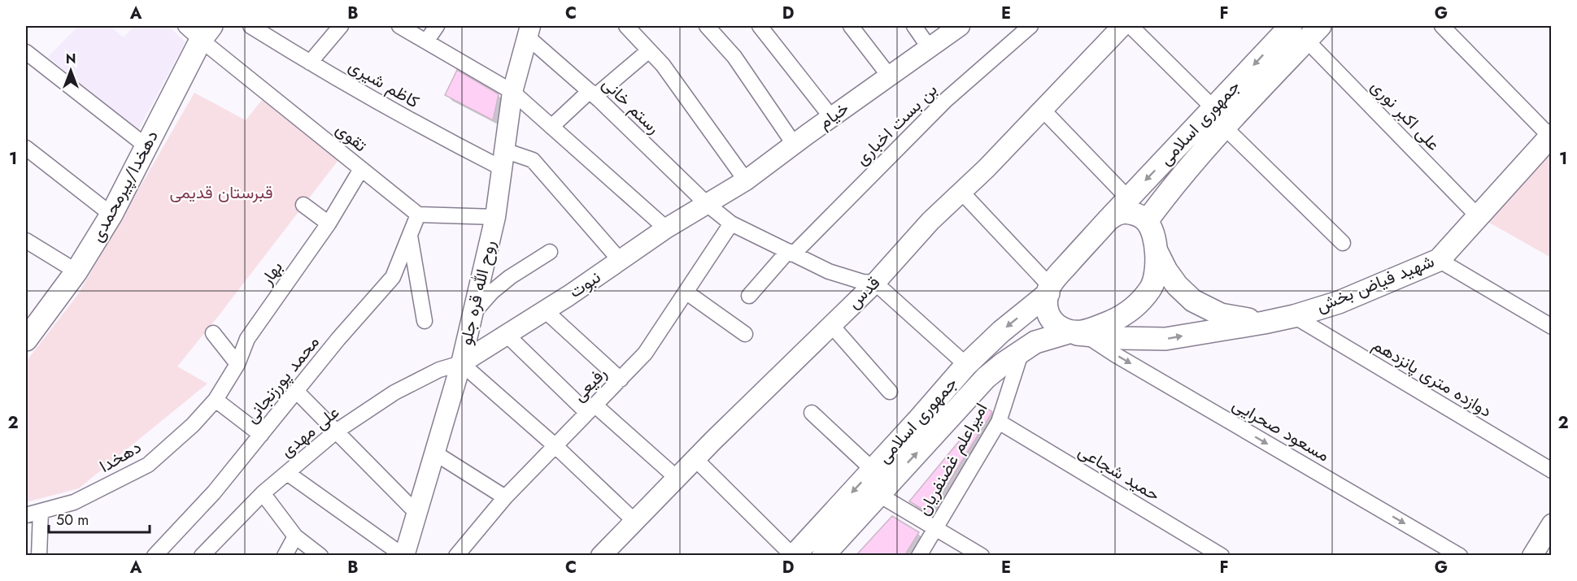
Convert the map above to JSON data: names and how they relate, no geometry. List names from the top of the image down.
{
  "streets": {
    "main road": ["جمهوری اسلامی", "دهخدا/پیرمحمدی", "شهید فیاض بخش"],
    "street": [
      "کاظم شیری",
      "رستم خانی",
      "خیام",
      "علی اکبر نوری",
      "بن بست اخباری",
      "تقوی",
      "بهار",
      "نبوت",
      "روح الله قره جلو",
      "قدس",
      "دوازده متری پانزدهم",
      "محمد پورزنجانی",
      "رفیعی",
      "مسعود صحرایی",
      "علی مهدی",
      "دهخدا",
      "امیراعلم غضنفریان",
      "حمید شجاعی"
    ]
  },
  "crossings": [
    ["کاظم شیری", "نبوت"],
    ["کاظم شیری", "روح الله قره جلو"],
    ["رستم خانی", "خیام"],
    ["رستم خانی", "بن بست اخباری"],
    ["رستم خانی", "نبوت"],
    ["رستم خانی", "روح الله قره جلو"],
    ["رستم خانی", "قدس"],
    ["رستم خانی", "رفیعی"],
    ["خیام", "نبوت"],
    ["علی اکبر نوری", "جمهوری اسلامی"],
    ["علی اکبر نوری", "شهید فیاض بخش"],
    ["جمهوری اسلامی", "شهید فیاض بخش"],
    ["جمهوری اسلامی", "مسعود صحرایی"],
    ["جمهوری اسلامی", "امیراعلم غضنفریان"],
    ["تقوی", "دهخدا/پیرمحمدی"],
    ["تقوی", "بهار"],
    ["تقوی", "محمد پورزنجانی"],
    ["بهار", "دهخدا"],
    ["شهید فیاض بخش", "دوازده متری پانزدهم"],
    ["شهید فیاض بخش", "مسعود صحرایی"],
    ["نبوت", "روح الله قره جلو"],
    ["نبوت", "علی مهدی"],
    ["روح الله قره جلو", "علی مهدی"],
    ["امیراعلم غضنفریان", "حمید شجاعی"]
  ],
  "one_way": ["مسعود صحرایی"],
  "parks": ["قبرستان قدیمى"],
  "scale_bar": "50 m",
  "north": "top",
  "grid": {
    "columns": [
      "A",
      "B",
      "C",
      "D",
      "E",
      "F",
      "G"
    ],
    "rows": ["1", "2"]
  }
}
